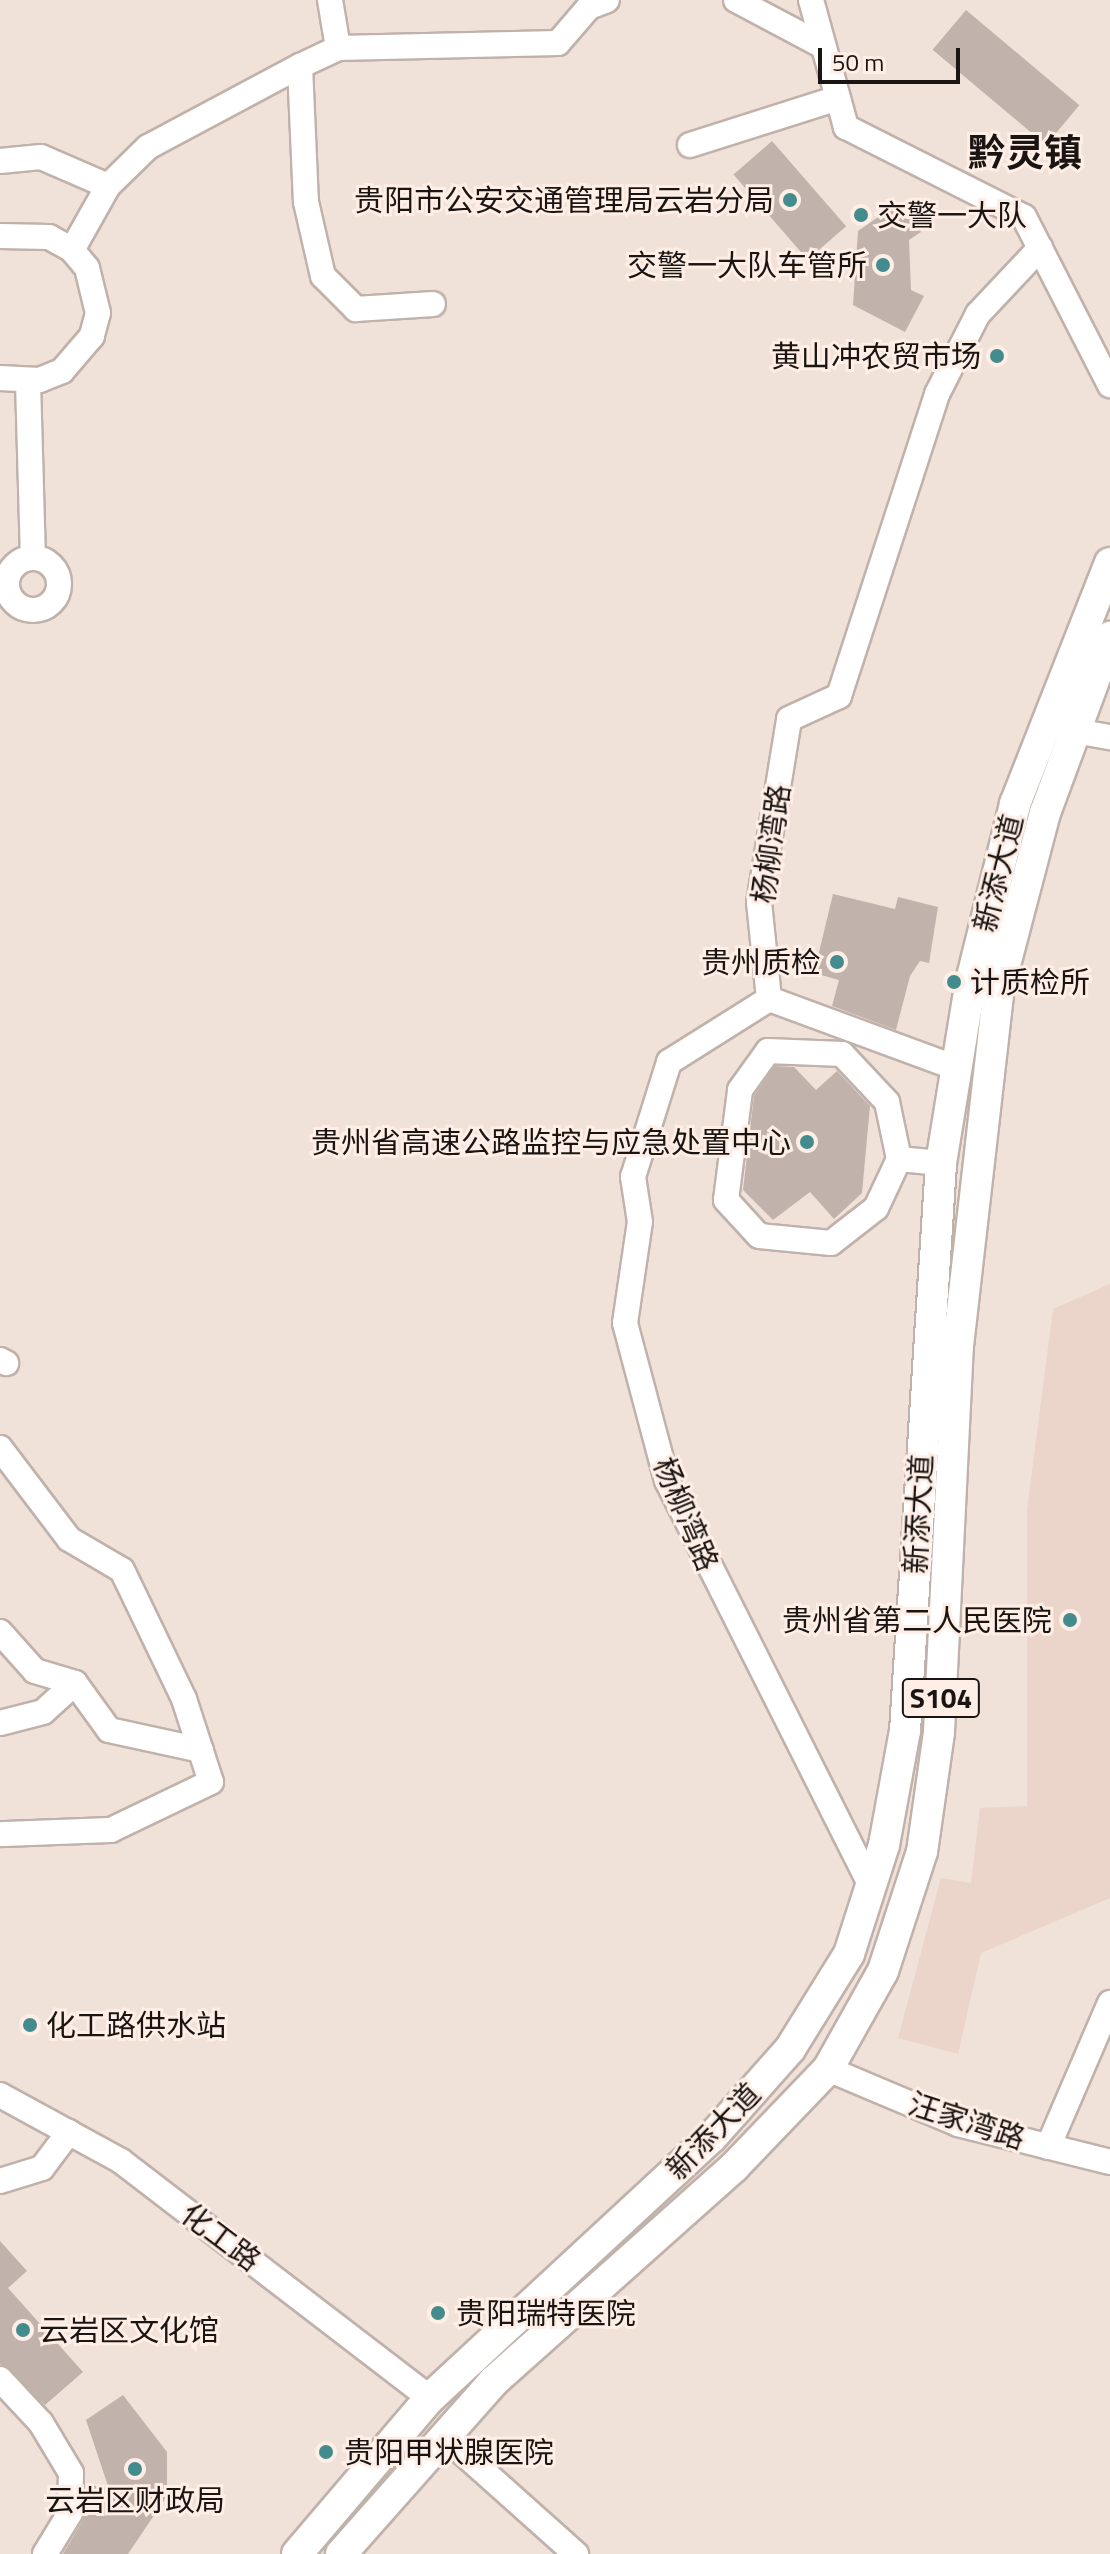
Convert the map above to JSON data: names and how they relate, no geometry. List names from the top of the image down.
{
  "streets": {
    "main road": ["新添大道", "S104"],
    "street": ["杨柳湾路", "汪家湾路", "化工路"]
  },
  "crossings": [
    ["杨柳湾路", "新添大道"],
    ["新添大道", "汪家湾路"],
    ["新添大道", "化工路"]
  ],
  "districts": ["黔灵镇"],
  "places": [
    "贵阳市公安交通管理局云岩分局",
    "交警一大队",
    "交警一大队车管所",
    "黄山冲农贸市场",
    "贵州质检",
    "计质检所",
    "贵州省高速公路监控与应急处置中心",
    "贵州省第二人民医院",
    "化工路供水站",
    "贵阳瑞特医院",
    "云岩区文化馆",
    "贵阳甲状腺医院",
    "云岩区财政局"
  ],
  "scale_bar": "50 m"
}
